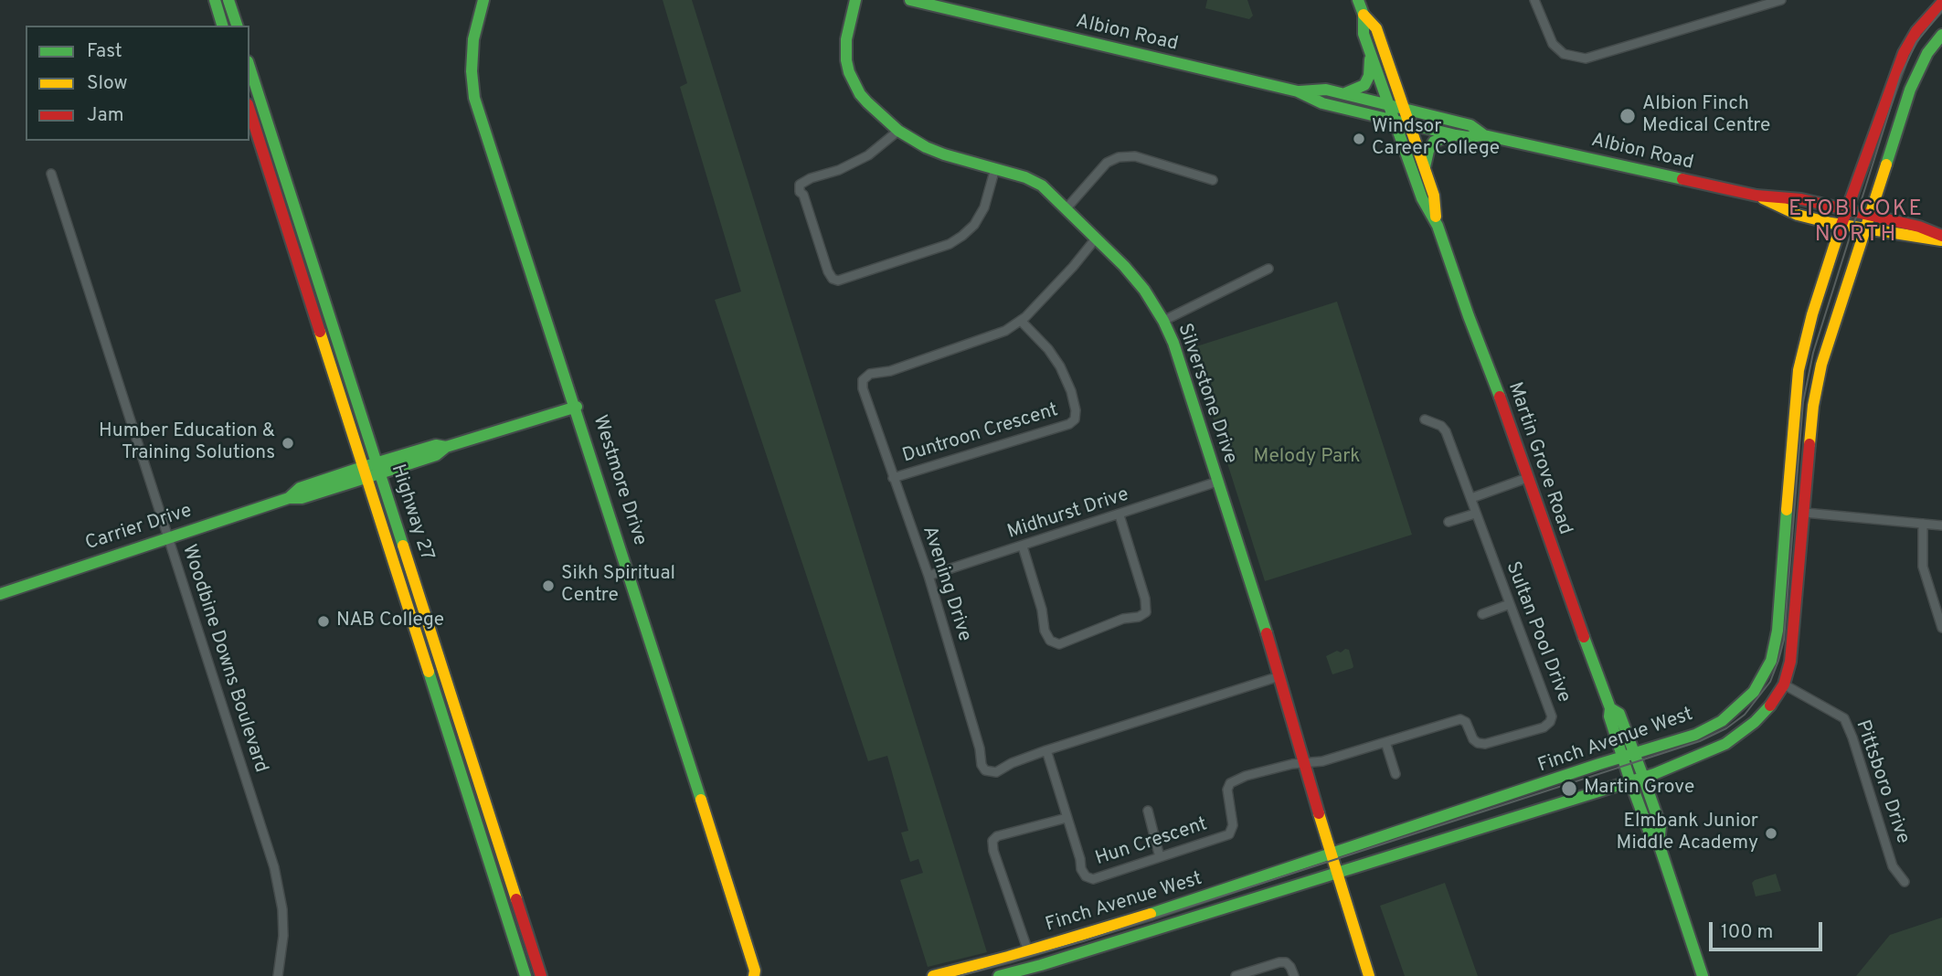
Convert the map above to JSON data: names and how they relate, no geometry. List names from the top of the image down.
{
  "streets": {
    "main road": [
      "Albion Road",
      "Silverstone Drive",
      "Martin Grove Road",
      "Westmore Drive",
      "Highway 27",
      "Carrier Drive",
      "Finch Avenue West"
    ],
    "street": [
      "Duntroon Crescent",
      "Midhurst Drive",
      "Avening Drive",
      "Sultan Pool Drive",
      "Woodbine Downs Boulevard",
      "Pittsboro Drive",
      "Hun Crescent"
    ]
  },
  "crossings": [
    ["Albion Road", "Martin Grove Road"],
    ["Albion Road", "Finch Avenue West"],
    ["Silverstone Drive", "Midhurst Drive"],
    ["Silverstone Drive", "Avening Drive"],
    ["Silverstone Drive", "Sultan Pool Drive"],
    ["Silverstone Drive", "Finch Avenue West"],
    ["Silverstone Drive", "Hun Crescent"],
    ["Duntroon Crescent", "Avening Drive"],
    ["Martin Grove Road", "Finch Avenue West"],
    ["Westmore Drive", "Carrier Drive"],
    ["Highway 27", "Carrier Drive"],
    ["Midhurst Drive", "Avening Drive"],
    ["Carrier Drive", "Woodbine Downs Boulevard"],
    ["Avening Drive", "Hun Crescent"],
    ["Sultan Pool Drive", "Hun Crescent"],
    ["Finch Avenue West", "Pittsboro Drive"]
  ],
  "districts": ["ETOBICOKE NORTH"],
  "parks": ["Melody Park"],
  "places": [
    "Albion Finch Medical Centre",
    "Windsor Career College",
    "Humber Education & Training Solutions",
    "Sikh Spiritual Centre",
    "NAB College",
    "Martin Grove",
    "Elmbank Junior Middle Academy"
  ],
  "legend": ["Fast", "Slow", "Jam"],
  "scale_bar": "100 m"
}
